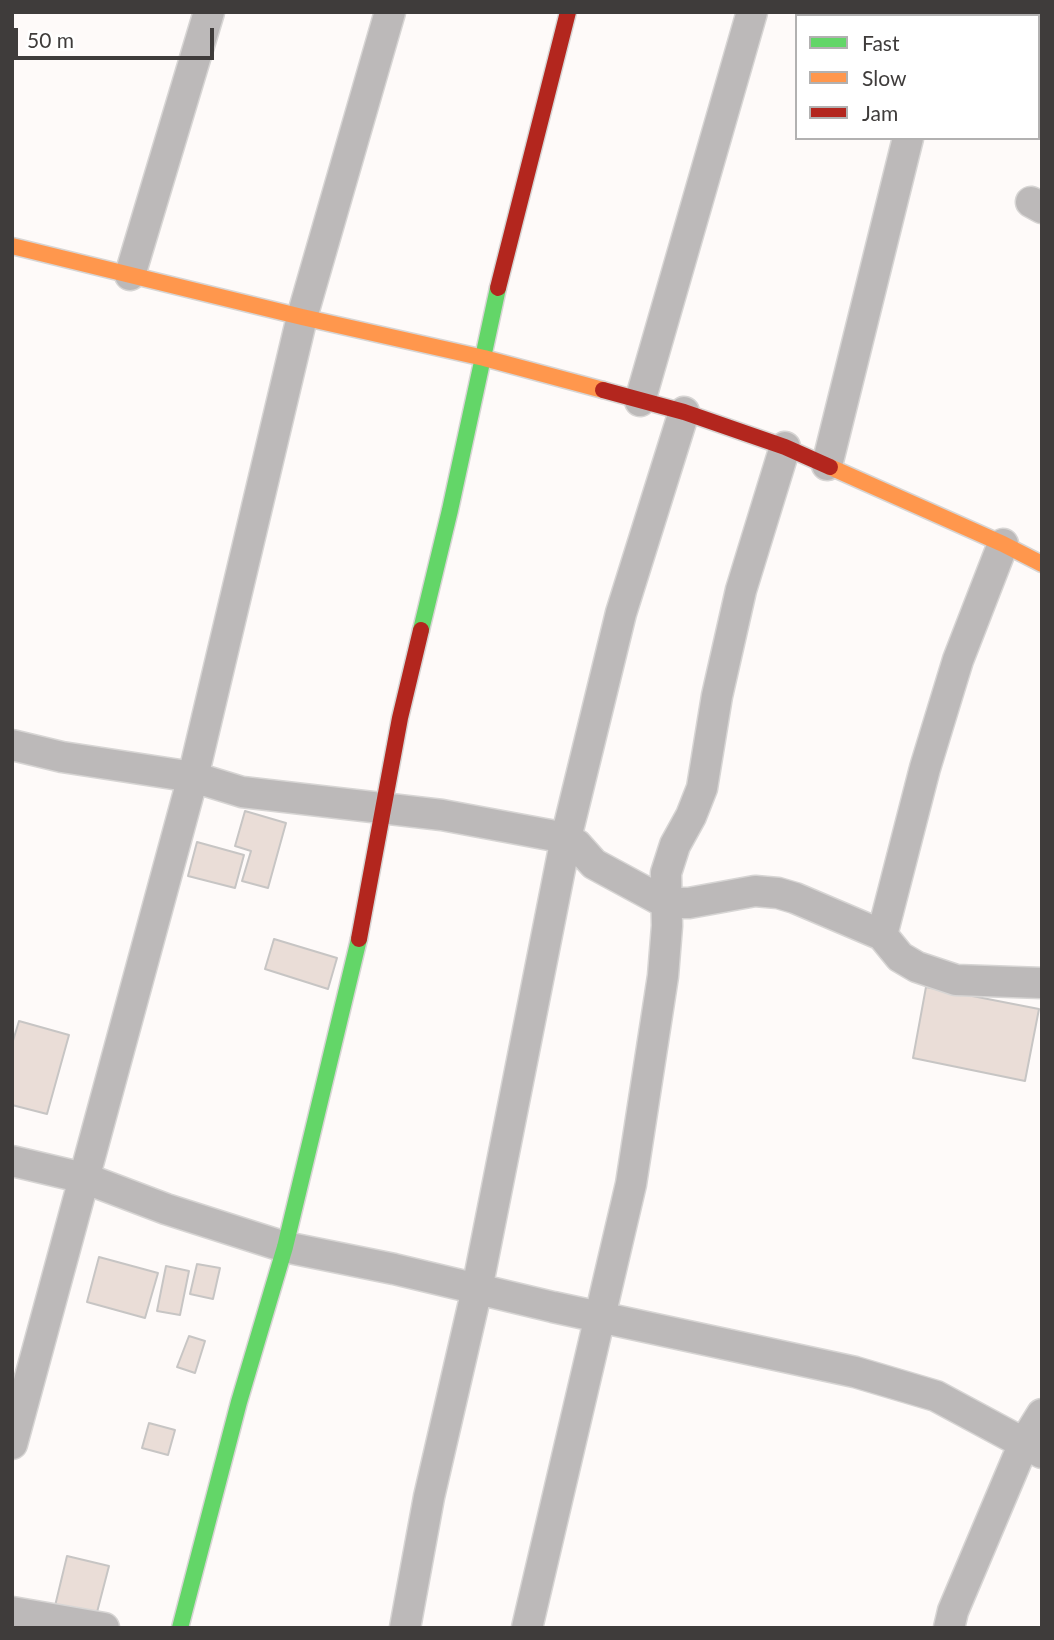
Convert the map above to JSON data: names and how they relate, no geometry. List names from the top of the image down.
{
  "legend": ["Fast", "Slow", "Jam"],
  "scale_bar": "50 m"
}
